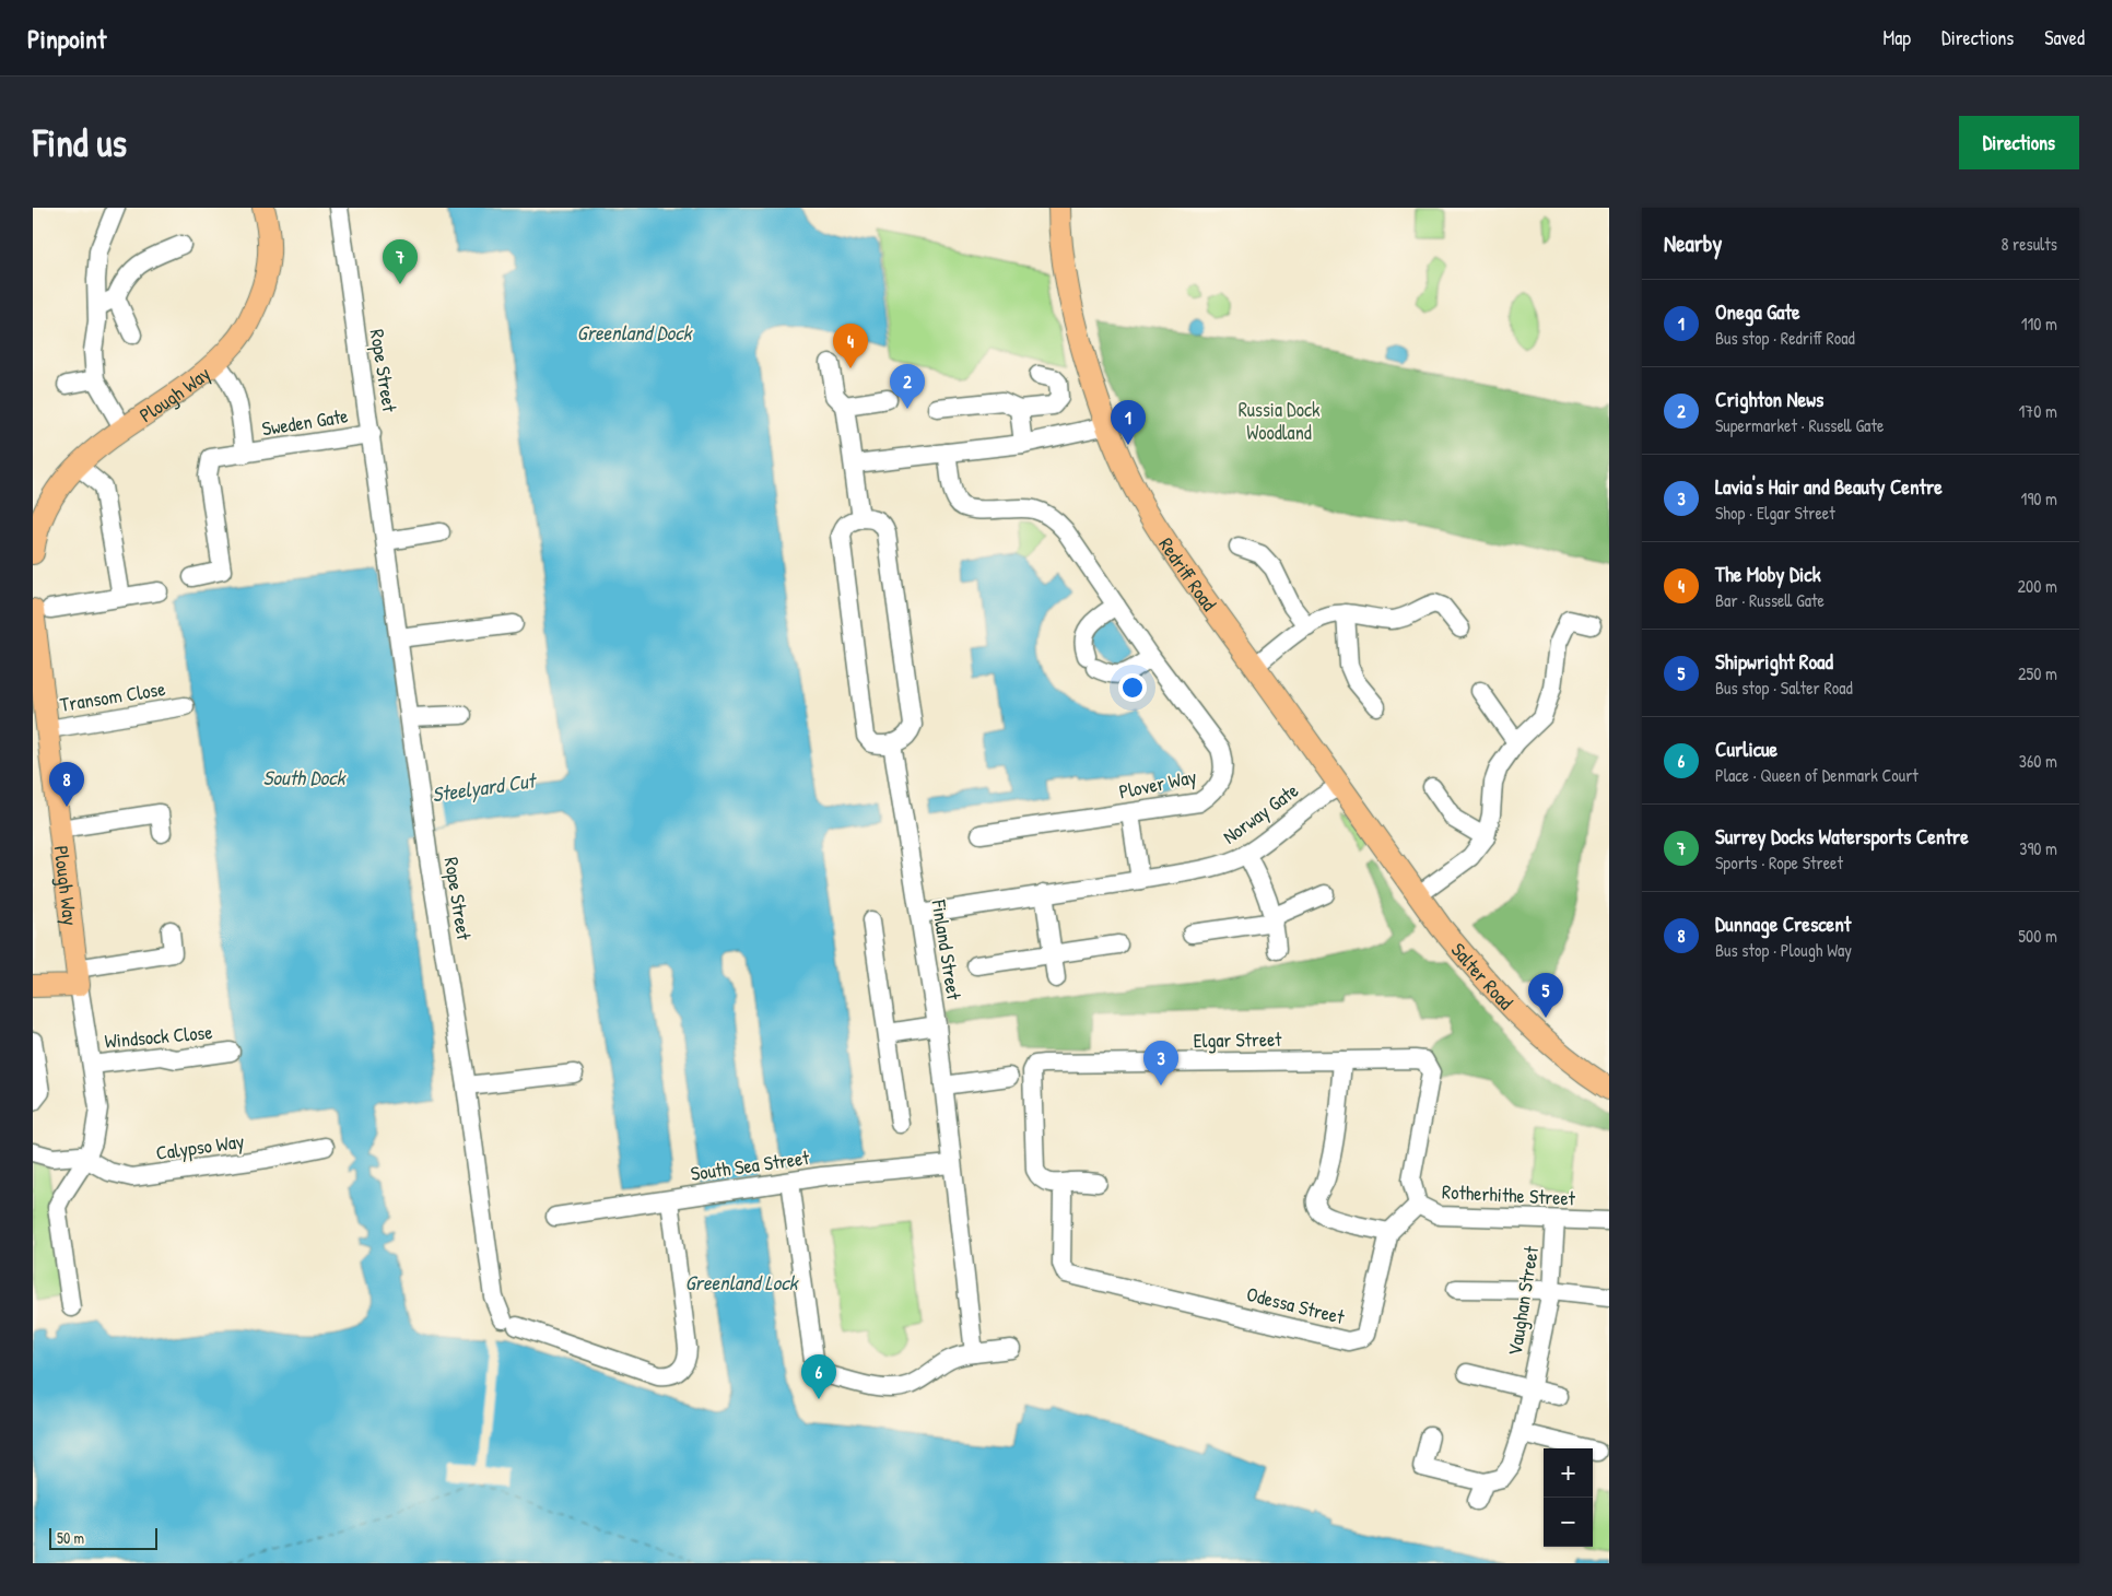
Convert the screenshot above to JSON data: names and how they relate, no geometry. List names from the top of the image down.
{
  "streets": {
    "main road": ["Plough Way", "Redriff Road", "Salter Road"],
    "street": [
      "Rope Street",
      "Sweden Gate",
      "Transom Close",
      "Plover Way",
      "Norway Gate",
      "Finland Street",
      "Windsock Close",
      "Elgar Street",
      "Calypso Way",
      "South Sea Street",
      "Rotherhithe Street",
      "Vaughan Street",
      "Odessa Street"
    ]
  },
  "crossings": [
    ["Rope Street", "Sweden Gate"],
    ["Rope Street", "South Sea Street"],
    ["Plough Way", "Sweden Gate"],
    ["Plough Way", "Transom Close"],
    ["Plough Way", "Windsock Close"],
    ["Plough Way", "Calypso Way"],
    ["Redriff Road", "Norway Gate"],
    ["Redriff Road", "Salter Road"],
    ["Norway Gate", "Finland Street"],
    ["Finland Street", "South Sea Street"],
    ["Elgar Street", "Rotherhithe Street"],
    ["Elgar Street", "Odessa Street"],
    ["Rotherhithe Street", "Vaughan Street"]
  ],
  "water": [
    "Greenland Dock",
    "South Dock",
    "Steelyard Cut",
    "Greenland Lock"
  ],
  "parks": ["Russia Dock Woodland"],
  "scale_bar": "50 m",
  "page": {
    "header": "Pinpoint",
    "nav": ["Map", "Directions", "Saved"],
    "buttons": "Directions",
    "title": "Find us",
    "heading": ["Nearby", "8 results"],
    "pins": [
      "7",
      "4",
      "2",
      "1",
      "8",
      "5",
      "3",
      "6"
    ],
    "list": [
      {
        "mark": "1",
        "name": "Onega Gate",
        "note": "Bus stop · Redriff Road",
        "value": "110 m"
      },
      {
        "mark": "2",
        "name": "Crighton News",
        "note": "Supermarket · Russell Gate",
        "value": "170 m"
      },
      {
        "mark": "3",
        "name": "Lavia's Hair and Beauty Centre",
        "note": "Shop · Elgar Street",
        "value": "190 m"
      },
      {
        "mark": "4",
        "name": "The Moby Dick",
        "note": "Bar · Russell Gate",
        "value": "200 m"
      },
      {
        "mark": "5",
        "name": "Shipwright Road",
        "note": "Bus stop · Salter Road",
        "value": "250 m"
      },
      {
        "mark": "6",
        "name": "Curlicue",
        "note": "Place · Queen of Denmark Court",
        "value": "360 m"
      },
      {
        "mark": "7",
        "name": "Surrey Docks Watersports Centre",
        "note": "Sports · Rope Street",
        "value": "390 m"
      },
      {
        "mark": "8",
        "name": "Dunnage Crescent",
        "note": "Bus stop · Plough Way",
        "value": "500 m"
      }
    ],
    "map_buttons": ["+", "−"],
    "scale": "50 m"
  }
}
